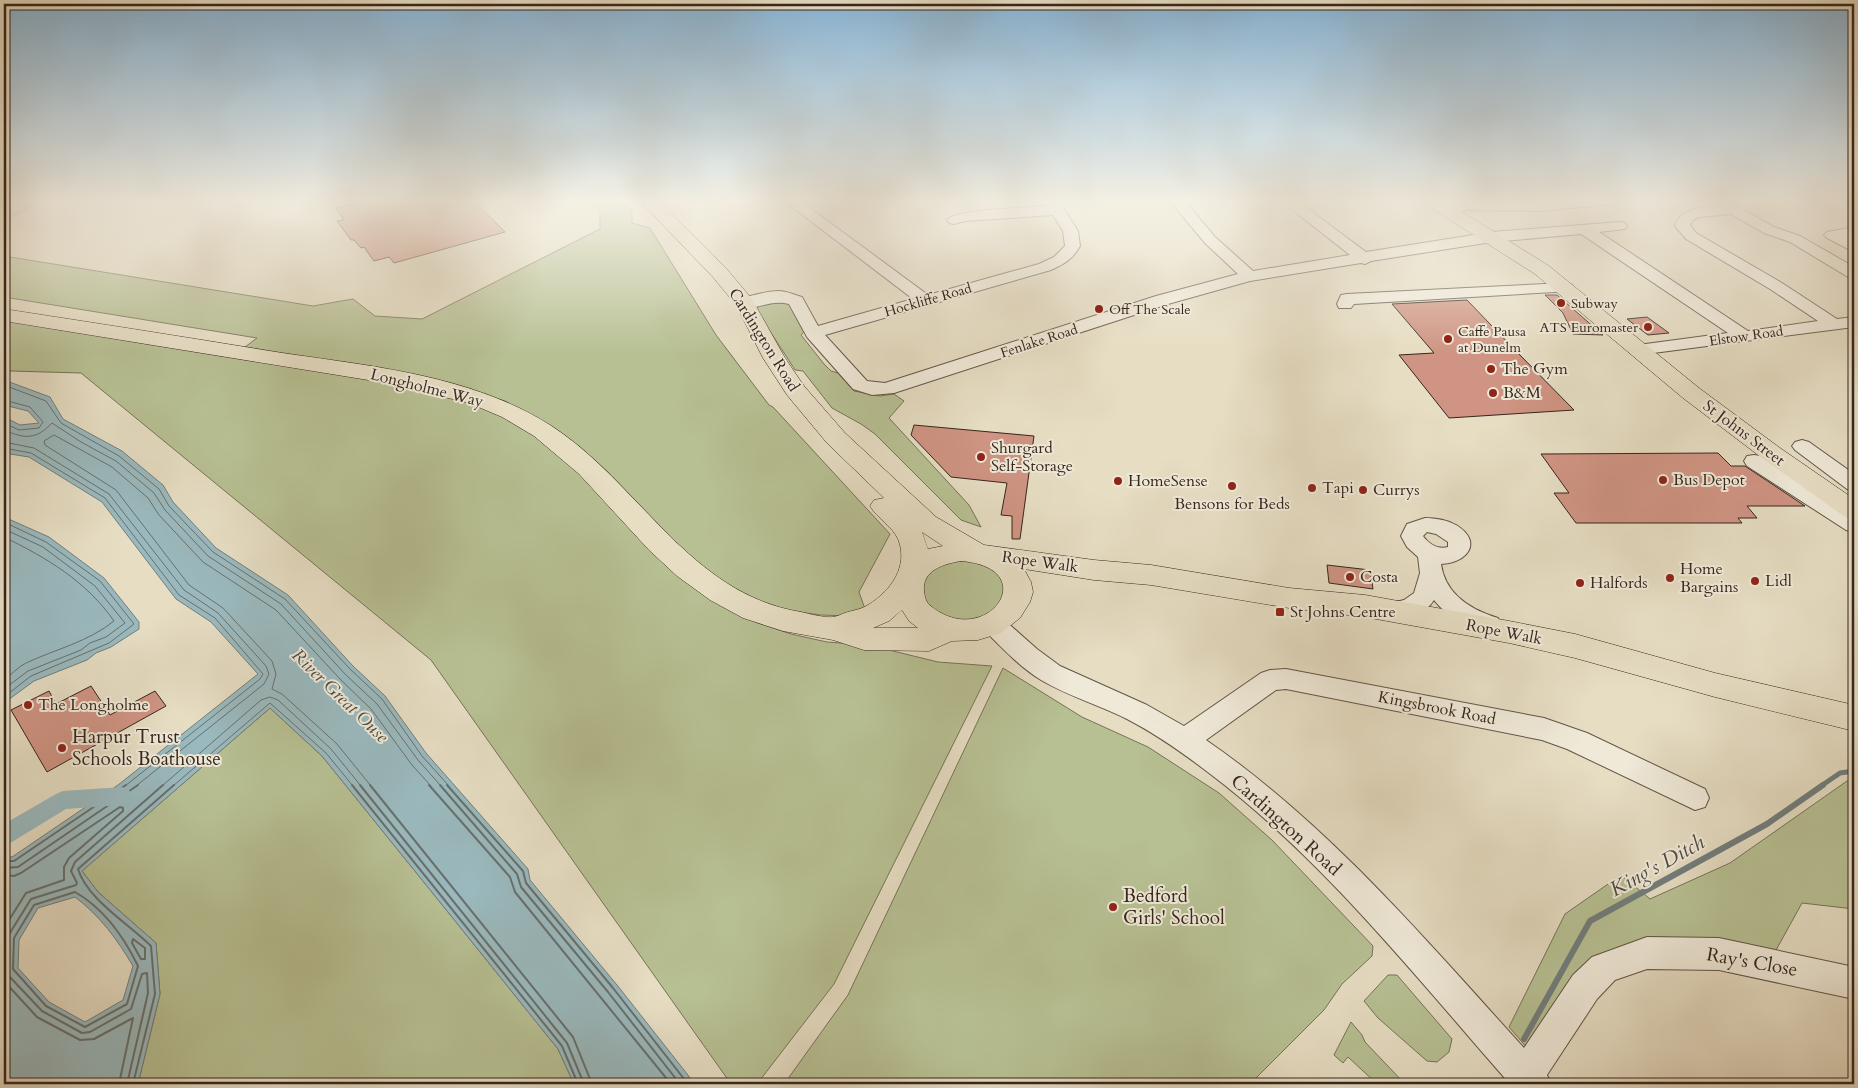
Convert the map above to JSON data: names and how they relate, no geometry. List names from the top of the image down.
{
  "streets": {
    "main road": [
      "Cardington Road",
      "Longholme Way",
      "St Johns Street",
      "Rope Walk"
    ],
    "street": [
      "Hockliffe Road",
      "Elstow Road",
      "Fenlake Road",
      "Kingsbrook Road",
      "Ray's Close"
    ]
  },
  "crossings": [
    ["Hockliffe Road", "Fenlake Road"],
    ["Elstow Road", "St Johns Street"],
    ["Cardington Road", "Fenlake Road"],
    ["Cardington Road", "Longholme Way"],
    ["Cardington Road", "Rope Walk"],
    ["Cardington Road", "Kingsbrook Road"],
    ["Cardington Road", "Ray's Close"],
    ["Longholme Way", "Rope Walk"]
  ],
  "water": ["River Great Ouse", "King's Ditch"],
  "places": {
    "other": [
      "Subway",
      "Off The Scale",
      "ATS Euromaster",
      "Caffe Pausa at Dunelm",
      "The Gym",
      "B&M",
      "Shurgard Self-Storage",
      "Bus Depot",
      "HomeSense",
      "Bensons for Beds",
      "Tapi",
      "Currys",
      "Costa",
      "Home Bargains",
      "Lidl",
      "Halfords",
      "The Longholme",
      "Harpur Trust Schools Boathouse",
      "Bedford Girls' School"
    ],
    "transit": ["St Johns Centre"]
  }
}
